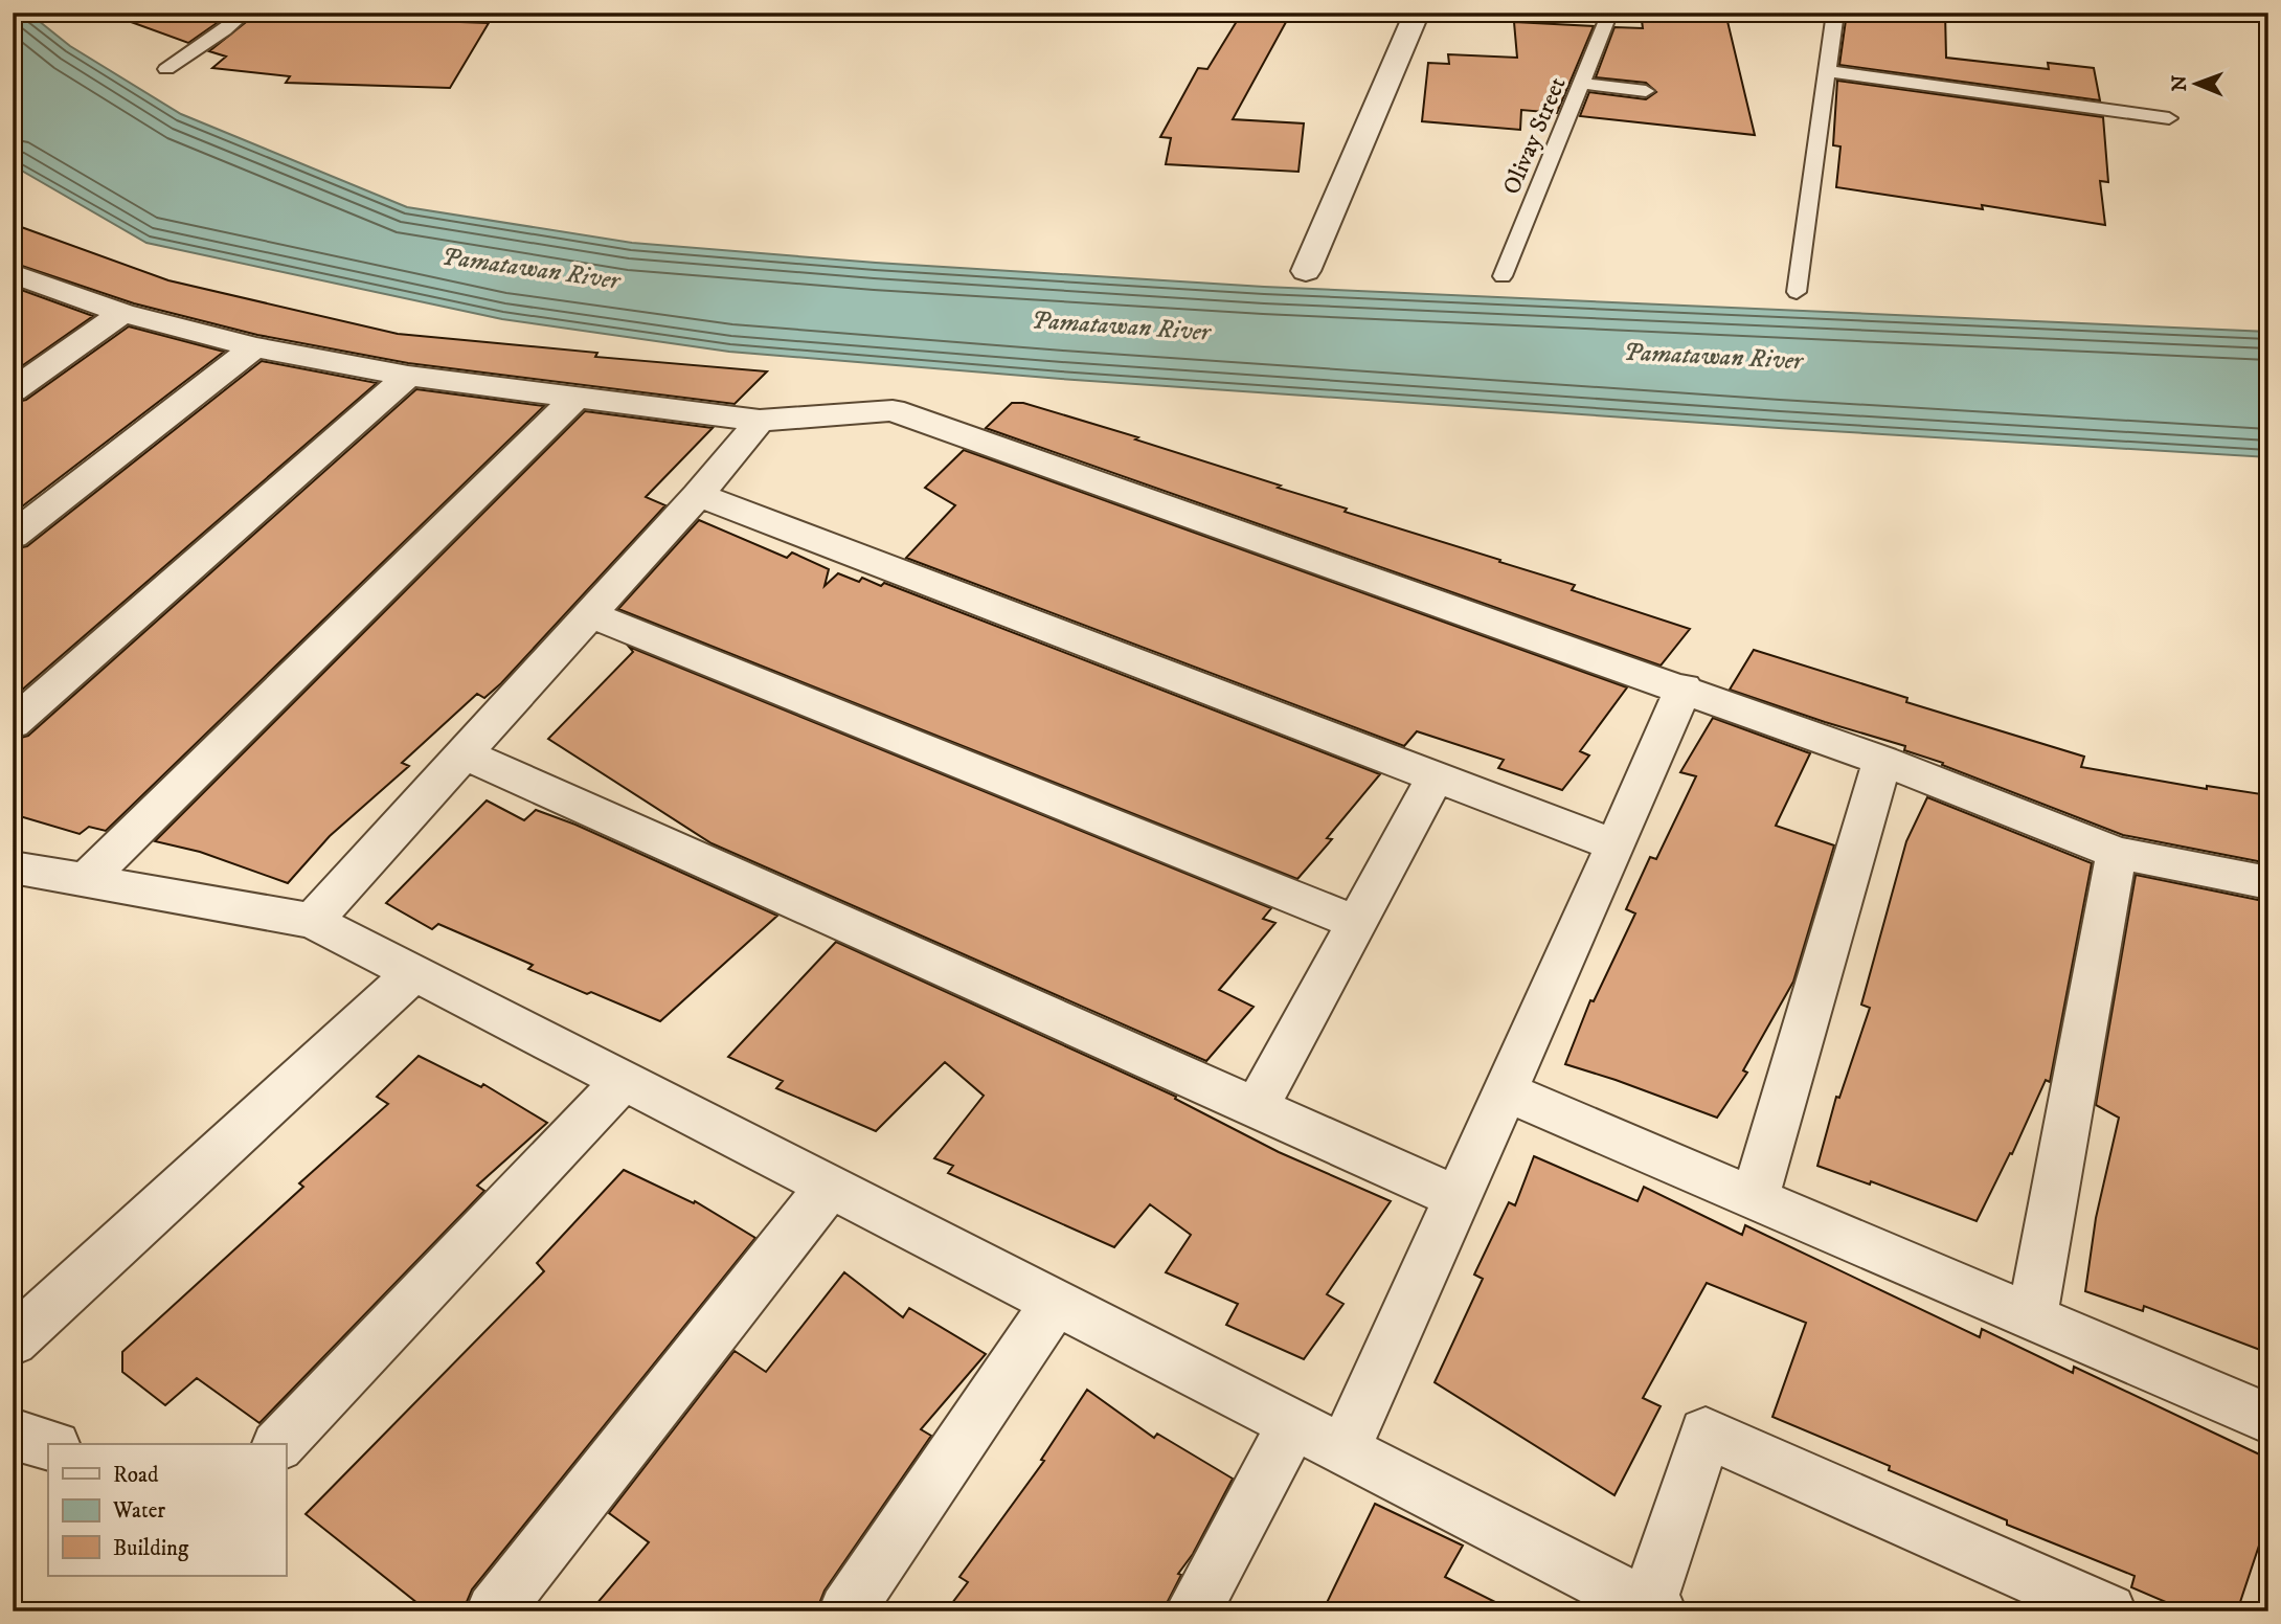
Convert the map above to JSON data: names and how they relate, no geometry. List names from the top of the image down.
{
  "streets": {
    "lane": ["Olivay Street"]
  },
  "water": ["Pamatawan River"],
  "legend": ["Road", "Water", "Building"],
  "north": "left"
}
